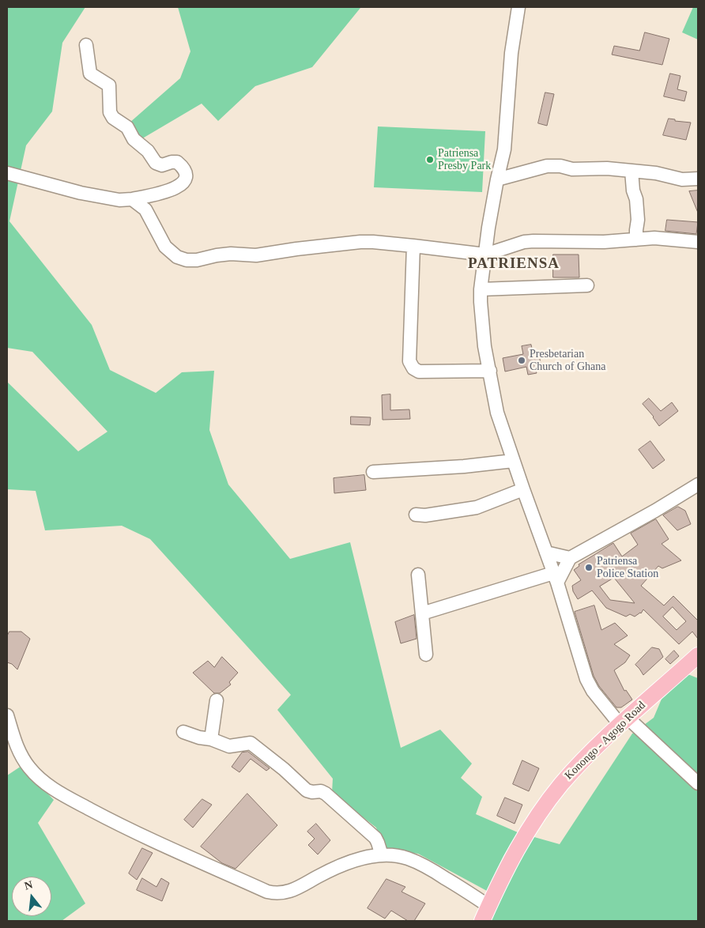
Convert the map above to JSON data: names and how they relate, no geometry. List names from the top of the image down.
{
  "streets": {
    "main road": ["Konongo - Agogo Road"]
  },
  "districts": ["PATRIENSA"],
  "places": ["Patriensa Presby Park", "Presbetarian Church of Ghana", "Patriensa Police Station"],
  "north": "top"
}
